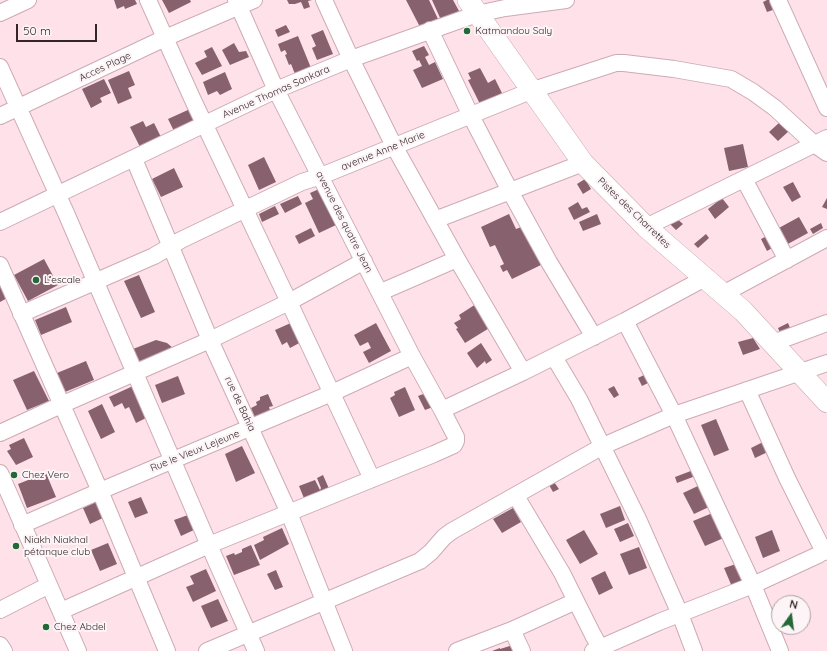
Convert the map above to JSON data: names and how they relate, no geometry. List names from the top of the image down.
{
  "streets": {
    "main road": ["Pistes des Charrettes"],
    "street": [
      "Acces Plage",
      "Avenue Thomas Sankara",
      "avenue Anne Marie",
      "avenue des quatre Jean",
      "rue de Bahia",
      "Rue le Vieux Lejeune"
    ]
  },
  "crossings": [
    ["Acces Plage", "avenue des quatre Jean"],
    ["Avenue Thomas Sankara", "Pistes des Charrettes"],
    ["Avenue Thomas Sankara", "avenue des quatre Jean"],
    ["Avenue Thomas Sankara", "rue de Bahia"],
    ["avenue Anne Marie", "Pistes des Charrettes"],
    ["avenue Anne Marie", "avenue des quatre Jean"],
    ["avenue Anne Marie", "rue de Bahia"],
    ["avenue des quatre Jean", "Rue le Vieux Lejeune"],
    ["rue de Bahia", "Rue le Vieux Lejeune"]
  ],
  "places": [
    "Katmandou Saly",
    "L’escale",
    "Chez Vero",
    "Niakh Niakhal pétanque club",
    "Chez Abdel"
  ],
  "scale_bar": "50 m",
  "north": "top"
}
